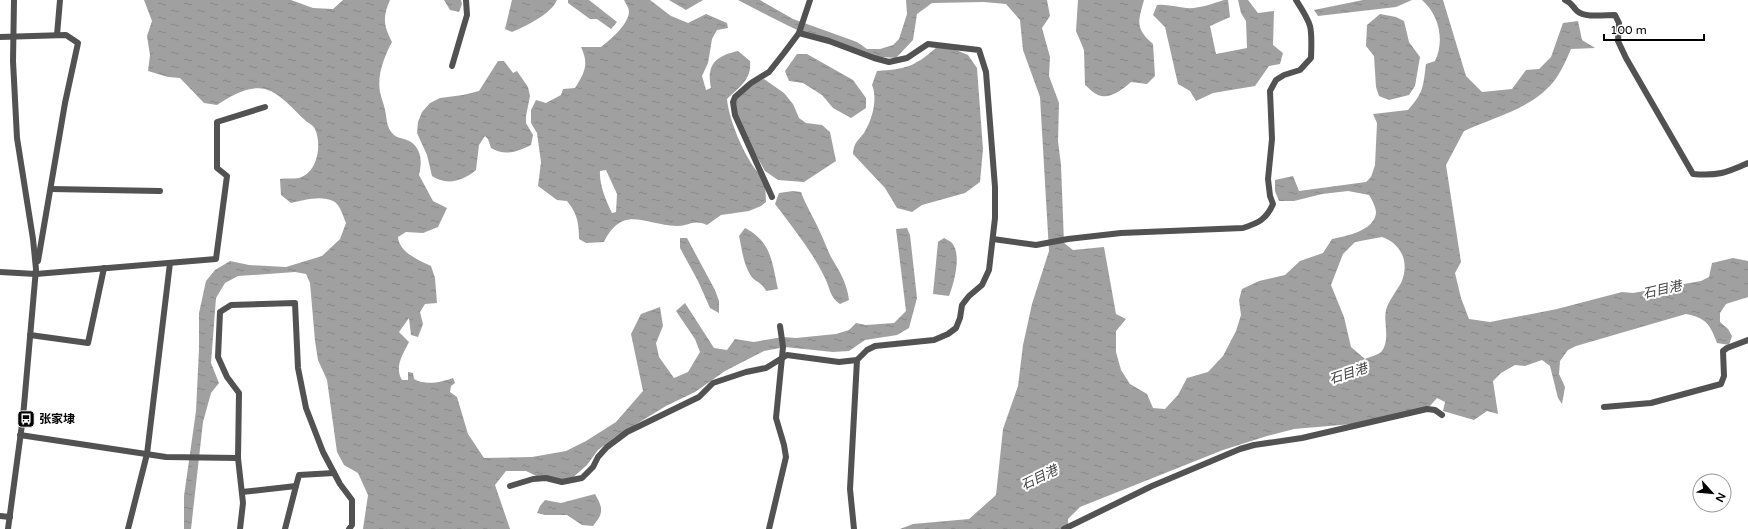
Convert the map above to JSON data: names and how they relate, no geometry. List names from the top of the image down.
{
  "water": ["石目港"],
  "places": {
    "bus stop": ["张家埭"]
  },
  "scale_bar": "100 m",
  "north": "bottom right"
}
